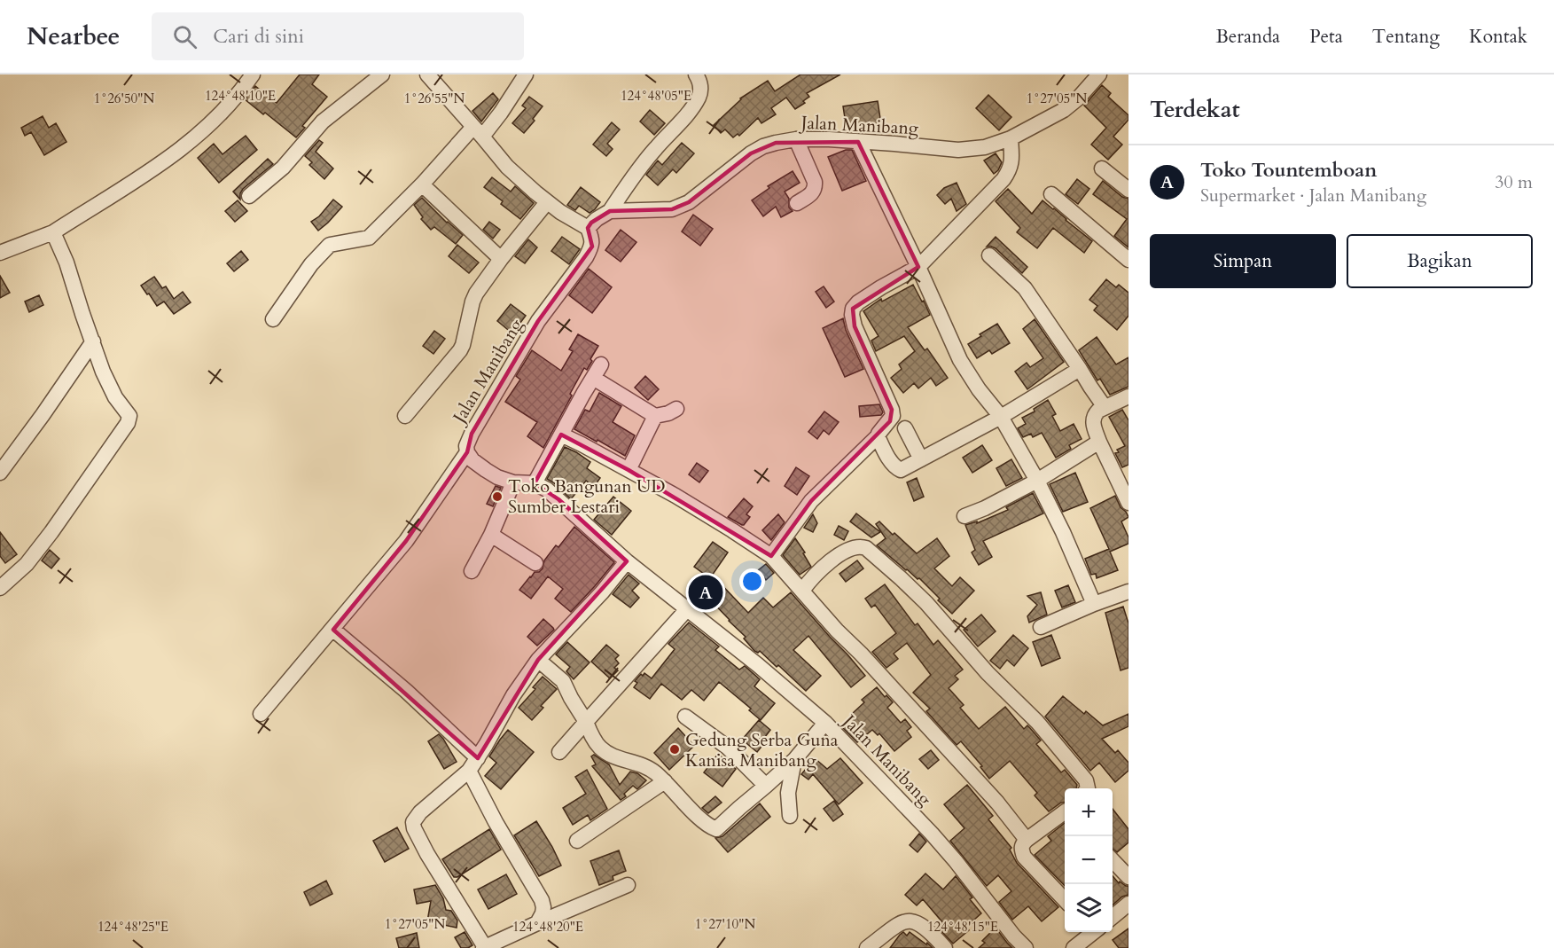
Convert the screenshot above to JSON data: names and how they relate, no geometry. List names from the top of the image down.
{
  "streets": {
    "street": ["Jalan Manibang"]
  },
  "places": ["Toko Bangunan UD Sumber Lestari", "Gedung Serba Guna Kanisa Manibang"],
  "page": {
    "header": "Nearbee",
    "search": "Cari di sini",
    "nav": [
      "Beranda",
      "Peta",
      "Tentang",
      "Kontak"
    ],
    "heading": "Terdekat",
    "list": [
      {
        "mark": "A",
        "name": "Toko Tountemboan",
        "note": "Supermarket · Jalan Manibang",
        "value": "30 m"
      }
    ],
    "buttons": ["Simpan", "Bagikan"],
    "pins": "A",
    "map_buttons": ["+", "−"]
  },
  "coordinates": [
    "124°48'10\"E",
    "124°48'05\"E",
    "1°26'50\"N",
    "1°26'55\"N",
    "1°27'05\"N",
    "1°27'10\"N",
    "124°48'25\"E",
    "124°48'20\"E",
    "124°48'15\"E"
  ]
}
